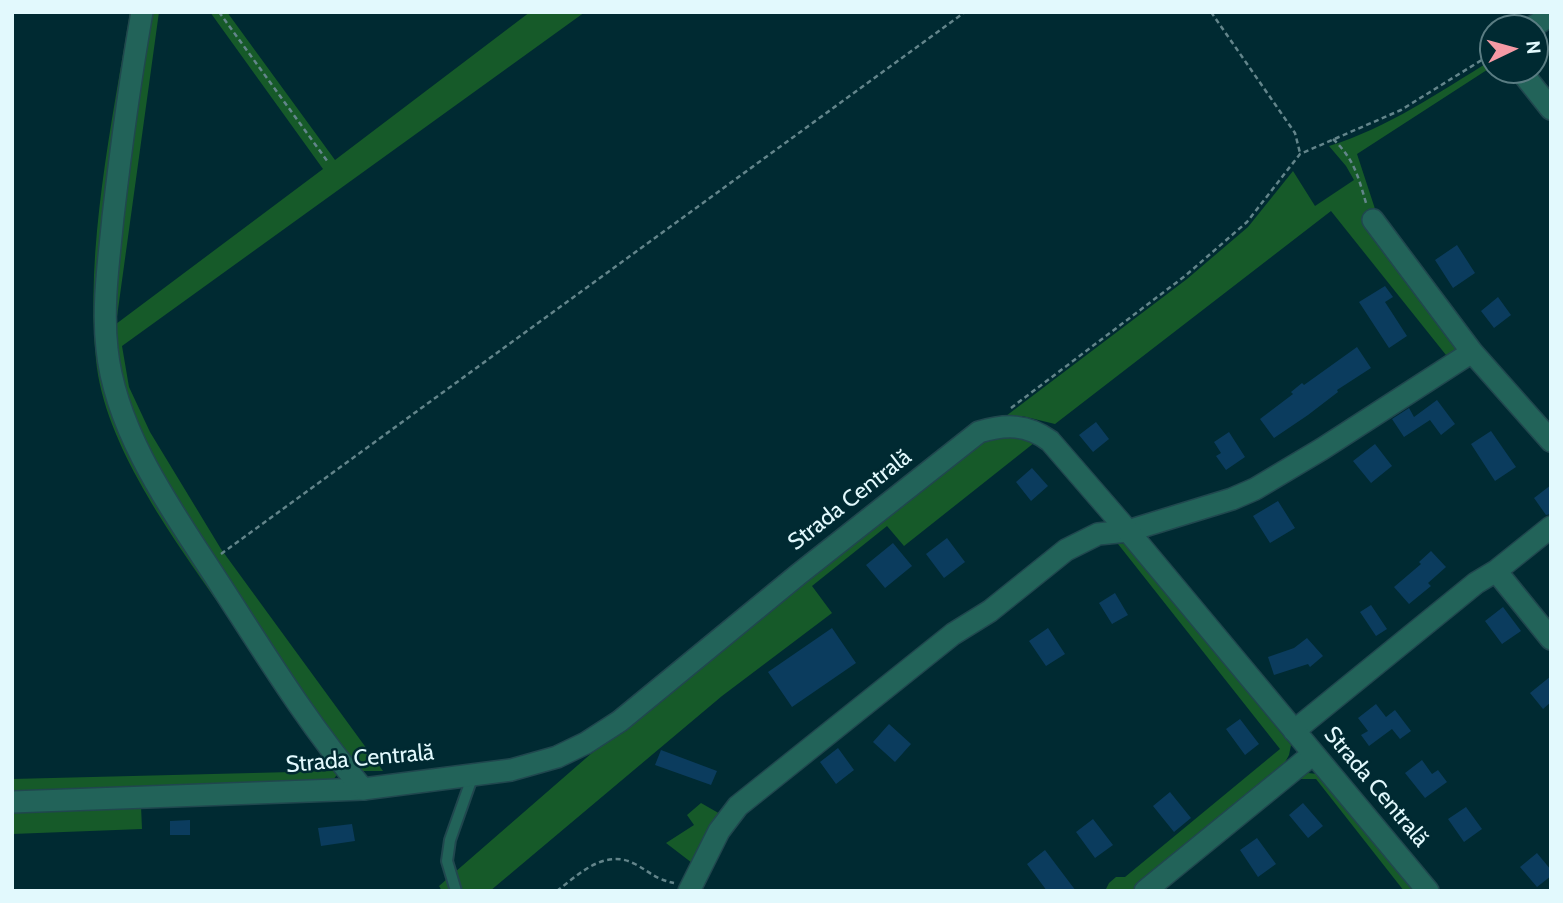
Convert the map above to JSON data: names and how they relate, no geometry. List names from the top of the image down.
{
  "streets": {
    "street": ["Strada Centrală"]
  },
  "north": "right"
}
